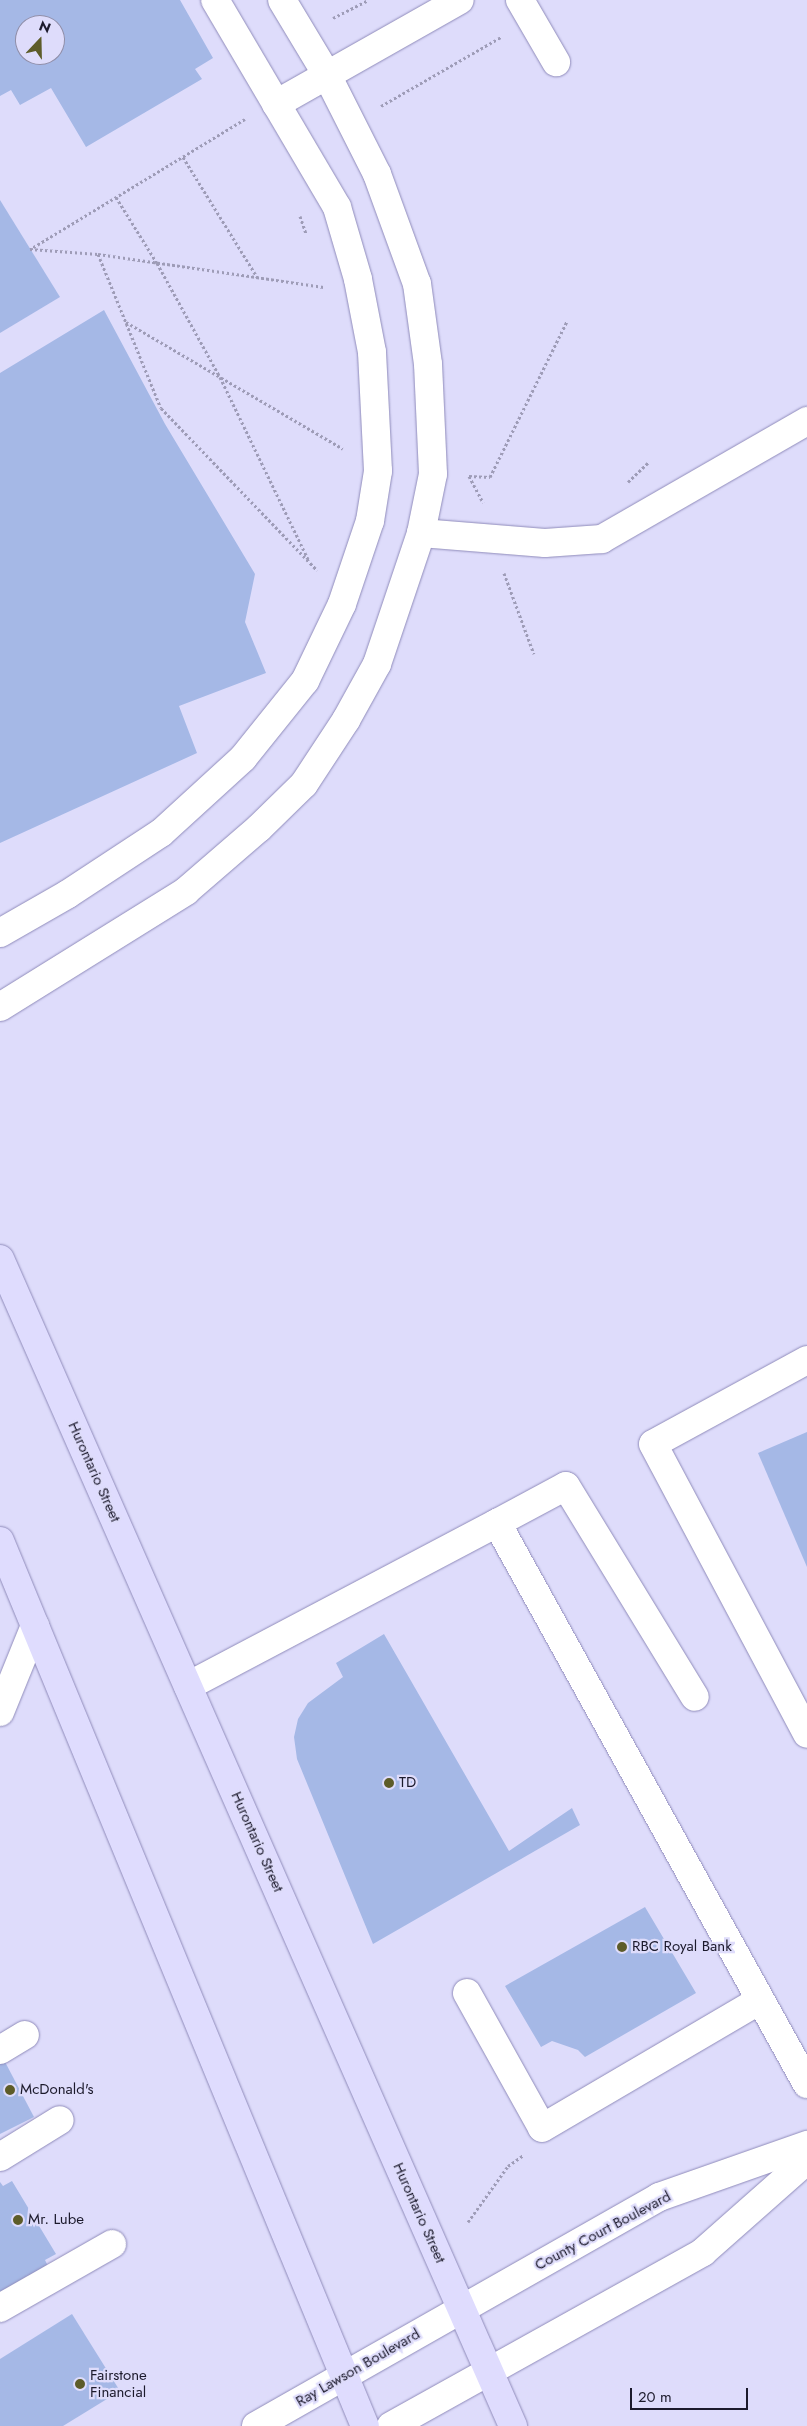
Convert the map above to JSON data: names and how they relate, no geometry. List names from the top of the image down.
{
  "streets": {
    "main road": ["Hurontario Street"],
    "street": ["County Court Boulevard", "Ray Lawson Boulevard"]
  },
  "crossings": [
    ["Hurontario Street", "County Court Boulevard"],
    ["Hurontario Street", "Ray Lawson Boulevard"],
    ["County Court Boulevard", "Ray Lawson Boulevard"]
  ],
  "places": [
    "TD",
    "RBC Royal Bank",
    "McDonald's",
    "Mr. Lube",
    "Fairstone Financial"
  ],
  "scale_bar": "20 m",
  "north": "top"
}
